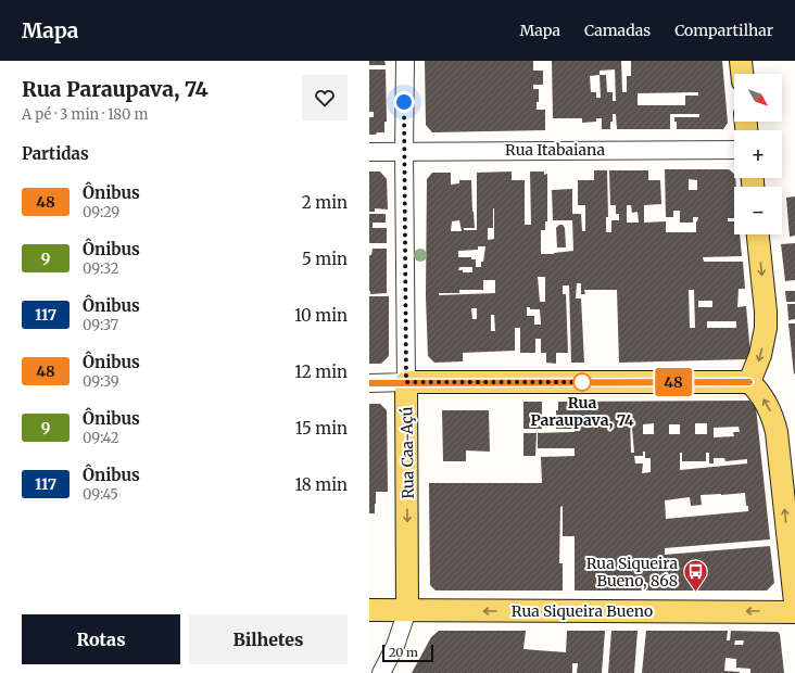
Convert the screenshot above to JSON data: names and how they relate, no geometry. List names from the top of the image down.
{
  "streets": {
    "main road": ["Rua Caa-Açú", "Rua Siqueira Bueno"],
    "street": ["Rua Itabaiana"]
  },
  "crossings": [
    ["Rua Itabaiana", "Rua Caa-Açú"],
    ["Rua Caa-Açú", "Rua Siqueira Bueno"]
  ],
  "one_way": ["Rua Caa-Açú", "Rua Siqueira Bueno"],
  "places": {
    "other": ["Rua Paraupava, 74"],
    "bus stop": ["Rua Siqueira Bueno, 868"]
  },
  "lines": ["bus line 48"],
  "scale_bar": "20 m",
  "north": "bottom right",
  "page": {
    "header": "Mapa",
    "nav": ["Mapa", "Camadas", "Compartilhar"],
    "heading": [
      ["Rua Paraupava, 74", "A pé · 3 min · 180 m"],
      "Partidas"
    ],
    "on_map": "48",
    "map_buttons": ["+", "−"],
    "list": [
      {
        "mark": "48",
        "name": "Ônibus",
        "note": "09:29",
        "value": "2 min"
      },
      {
        "mark": "9",
        "name": "Ônibus",
        "note": "09:32",
        "value": "5 min"
      },
      {
        "mark": "117",
        "name": "Ônibus",
        "note": "09:37",
        "value": "10 min"
      },
      {
        "mark": "48",
        "name": "Ônibus",
        "note": "09:39",
        "value": "12 min"
      },
      {
        "mark": "9",
        "name": "Ônibus",
        "note": "09:42",
        "value": "15 min"
      },
      {
        "mark": "117",
        "name": "Ônibus",
        "note": "09:45",
        "value": "18 min"
      }
    ],
    "buttons": ["Rotas", "Bilhetes"],
    "scale": "20 m"
  }
}
